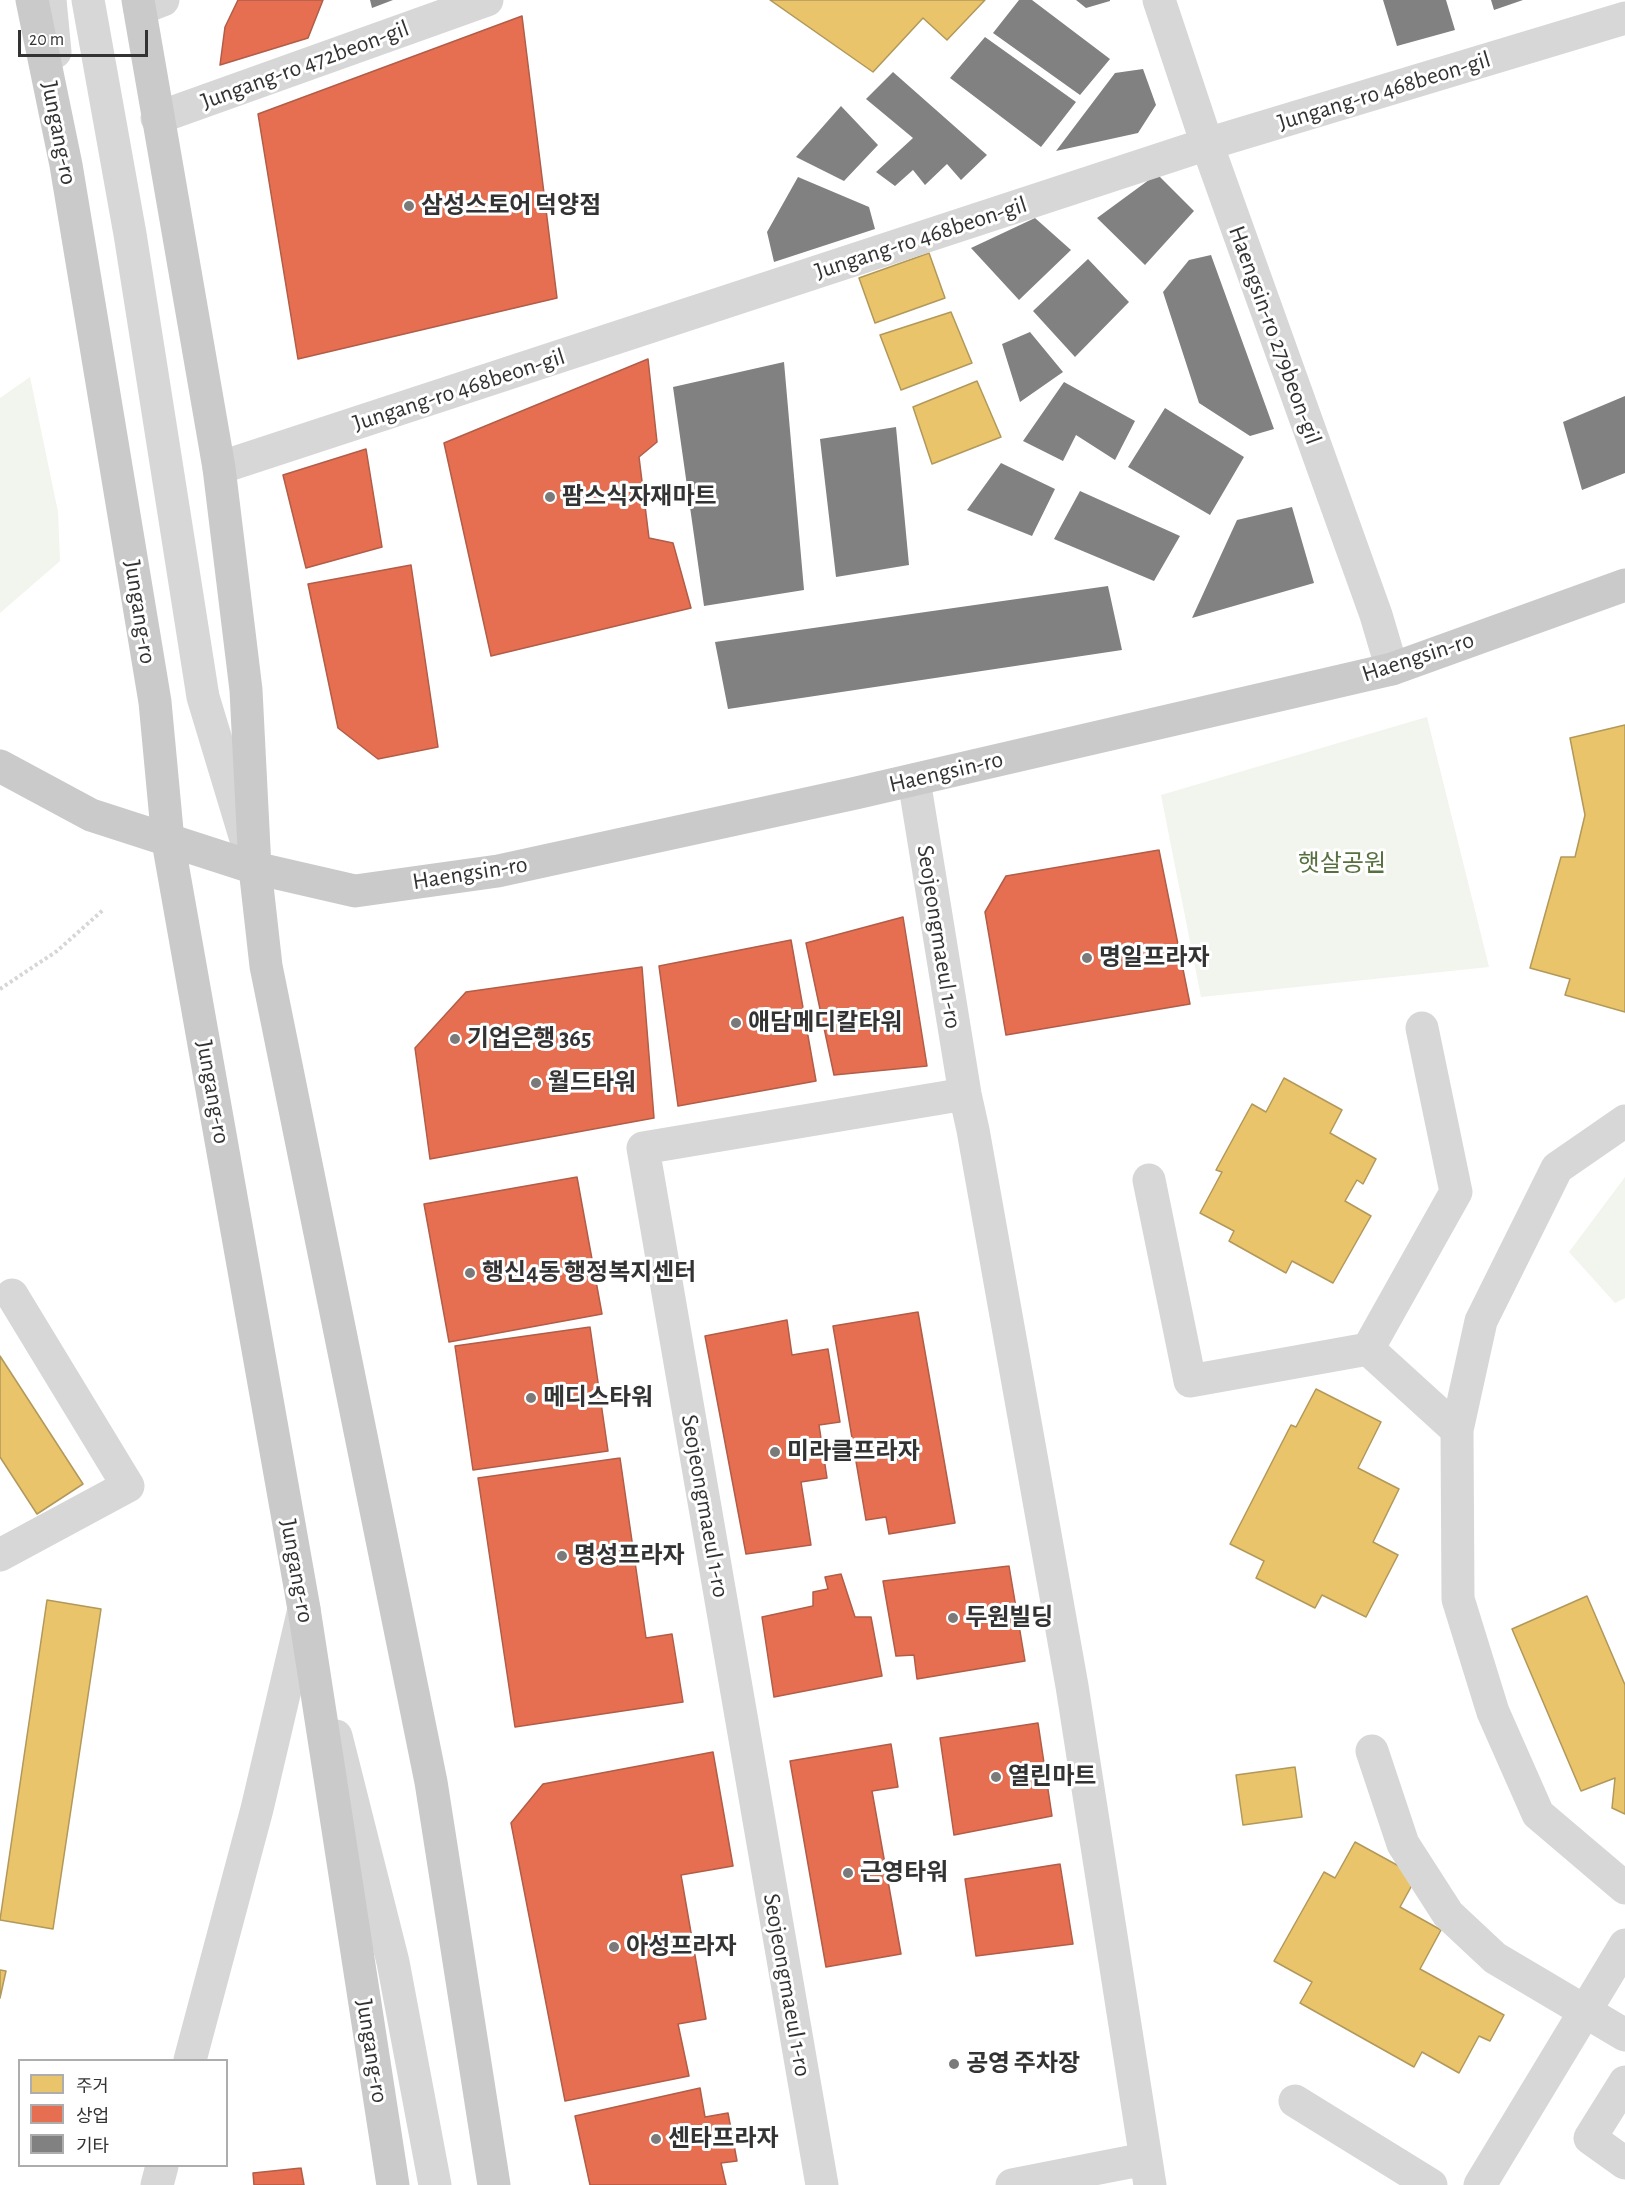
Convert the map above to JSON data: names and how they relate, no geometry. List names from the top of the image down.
{
  "streets": {
    "main road": ["Jungang-ro", "Haengsin-ro"],
    "street": [
      "Jungang-ro 472beon-gil",
      "Jungang-ro 468beon-gil",
      "Haengsin-ro 279beon-gil",
      "Seojeongmaeul 1-ro"
    ]
  },
  "crossings": [
    ["Jungang-ro 468beon-gil", "Haengsin-ro 279beon-gil"],
    ["Jungang-ro", "Haengsin-ro"],
    ["Haengsin-ro 279beon-gil", "Haengsin-ro"],
    ["Haengsin-ro", "Seojeongmaeul 1-ro"]
  ],
  "parks": ["햇살공원"],
  "places": [
    "삼성스토어 덕양점",
    "팜스식자재마트",
    "명일프라자",
    "애담메디칼타워",
    "기업은행 365",
    "월드타워",
    "행신4동 행정복지센터",
    "메디스타워",
    "미라클프라자",
    "명성프라자",
    "두원빌딩",
    "열린마트",
    "근영타워",
    "아성프라자",
    "공영 주차장",
    "센타프라자"
  ],
  "legend": ["주거", "상업", "기타"],
  "scale_bar": "20 m"
}
